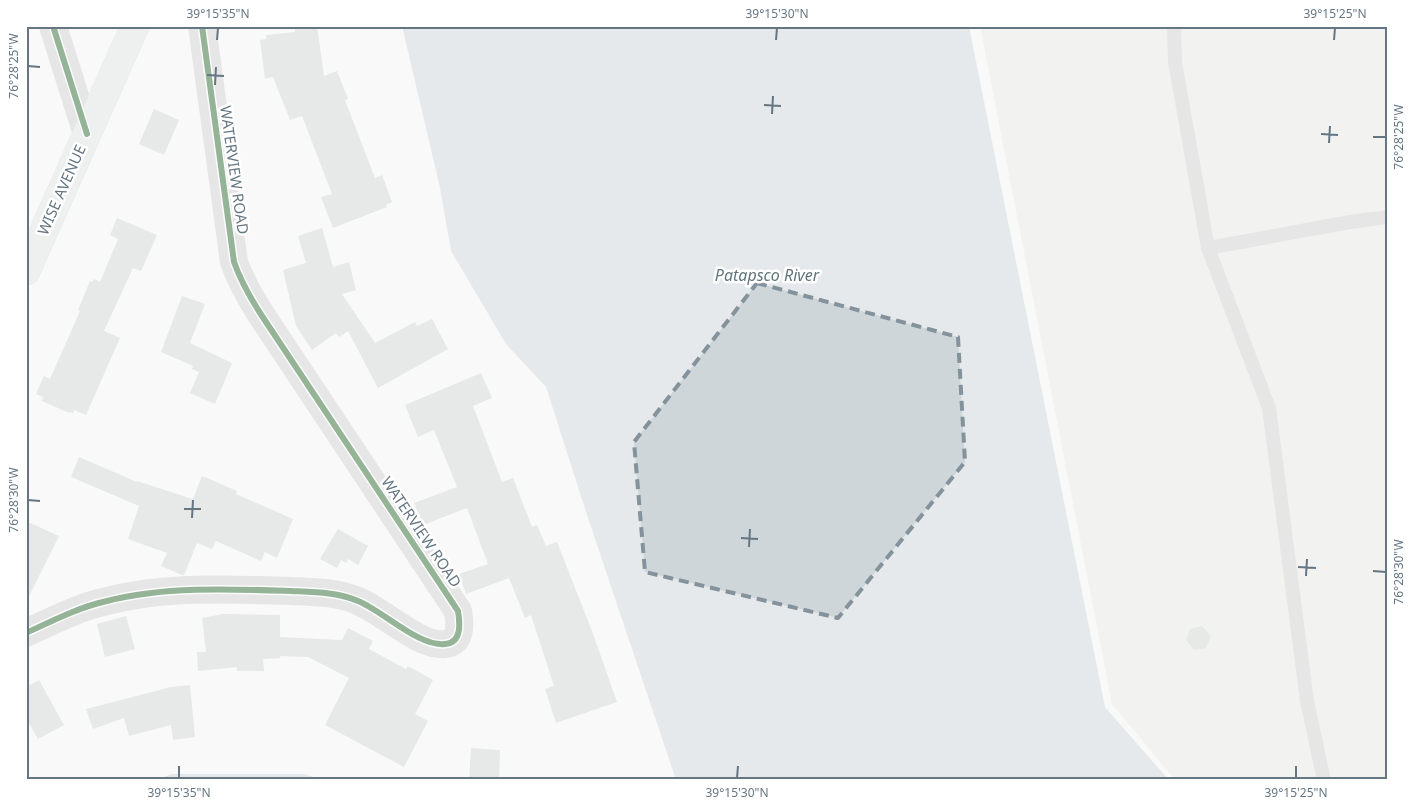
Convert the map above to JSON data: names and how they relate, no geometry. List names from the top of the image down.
{
  "streets": {
    "main road": ["WISE AVENUE"],
    "street": ["WATERVIEW ROAD"]
  },
  "water": ["Patapsco River"],
  "coordinates": [
    "39°15'35\"N",
    "39°15'30\"N",
    "39°15'25\"N",
    "76°28'25\"W",
    "76°28'30\"W"
  ]
}
